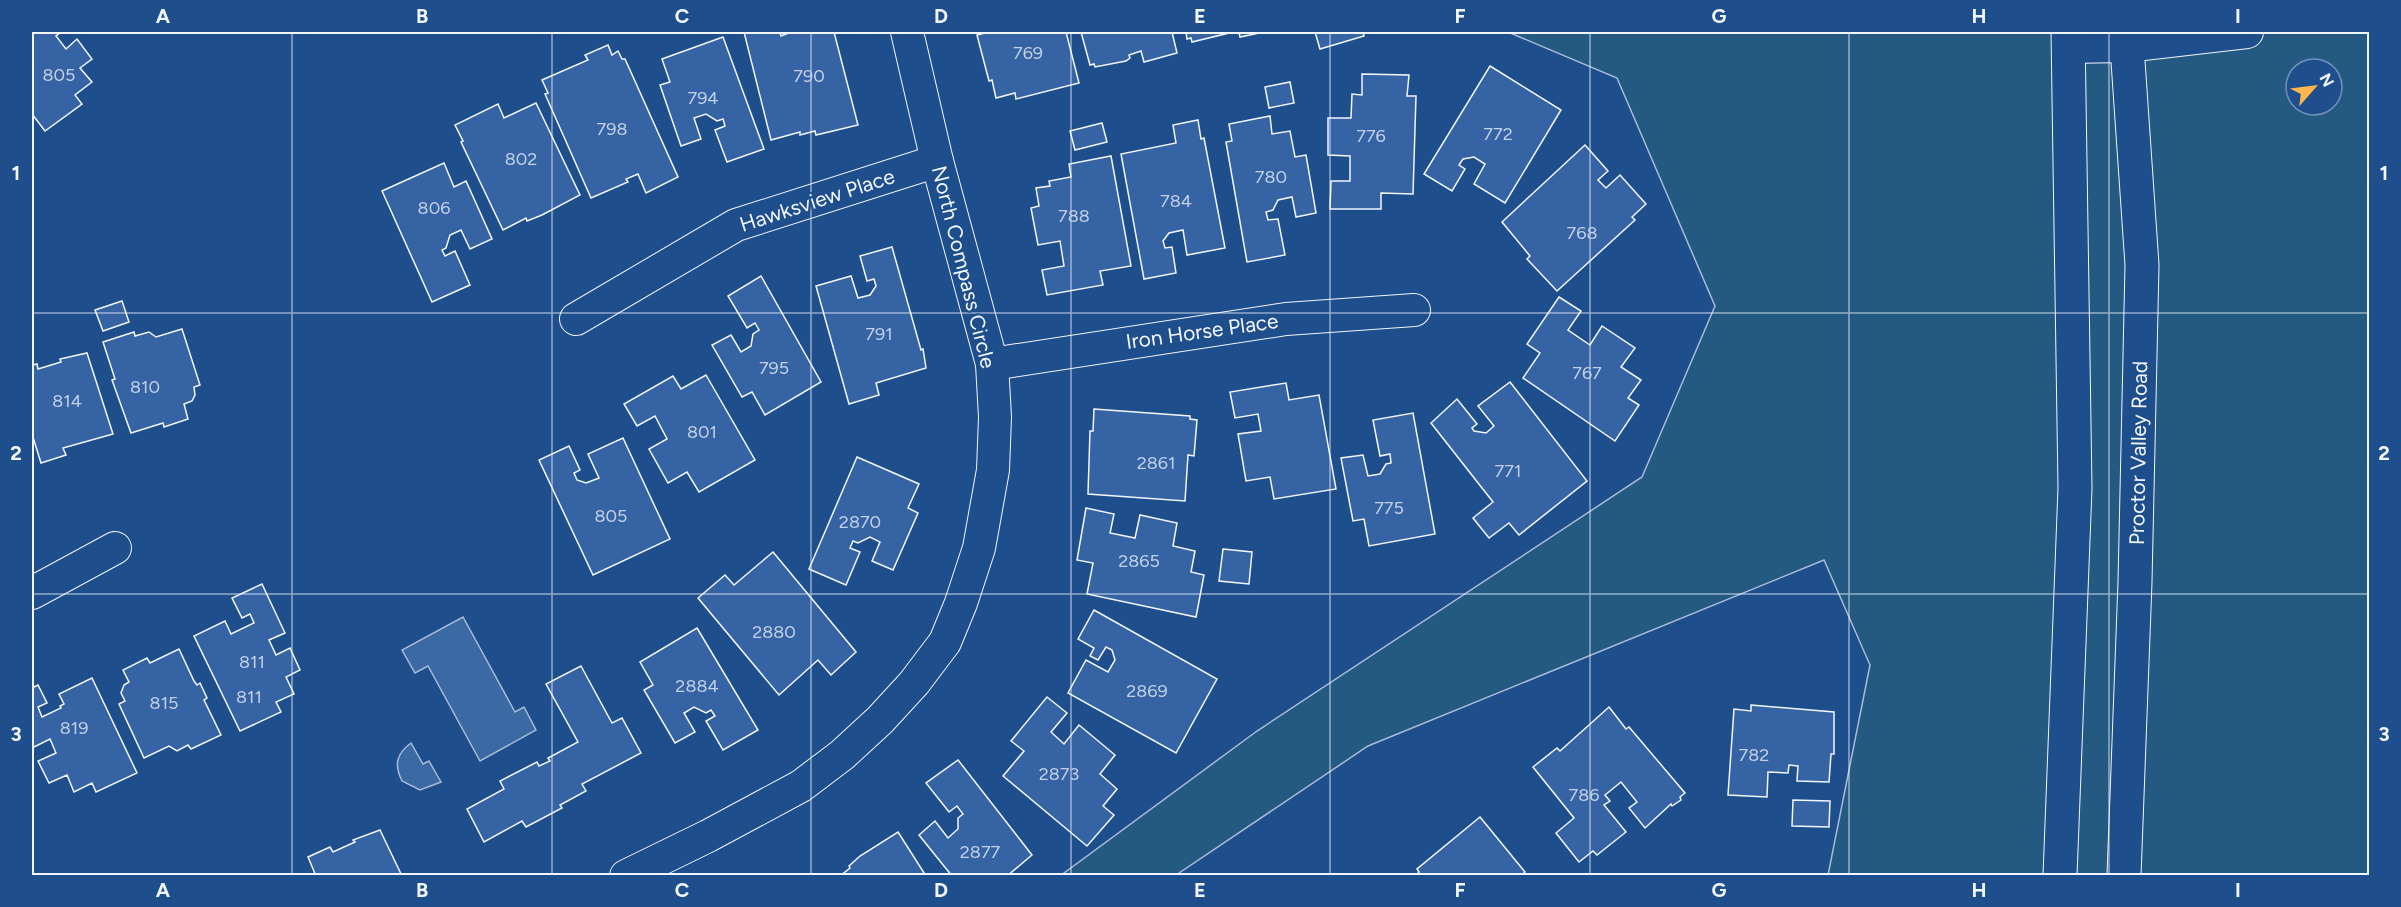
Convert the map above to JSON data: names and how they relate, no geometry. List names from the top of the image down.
{
  "streets": {
    "street": [
      "Hawksview Place",
      "North Compass Circle",
      "Iron Horse Place",
      "Proctor Valley Road"
    ]
  },
  "crossings": [
    ["Hawksview Place", "North Compass Circle"],
    ["North Compass Circle", "Iron Horse Place"]
  ],
  "house_numbers": [
    "769",
    "805",
    "790",
    "794",
    "798",
    "772",
    "776",
    "802",
    "780",
    "784",
    "806",
    "788",
    "768",
    "791",
    "795",
    "767",
    "810",
    "814",
    "801",
    "2861",
    "771",
    "775",
    "805",
    "2870",
    "2865",
    "2880",
    "811",
    "2884",
    "2869",
    "811",
    "815",
    "819",
    "782",
    "2873",
    "786",
    "2877"
  ],
  "north": "top right",
  "grid": {
    "columns": [
      "A",
      "B",
      "C",
      "D",
      "E",
      "F",
      "G",
      "H",
      "I"
    ],
    "rows": ["1", "2", "3"]
  }
}
